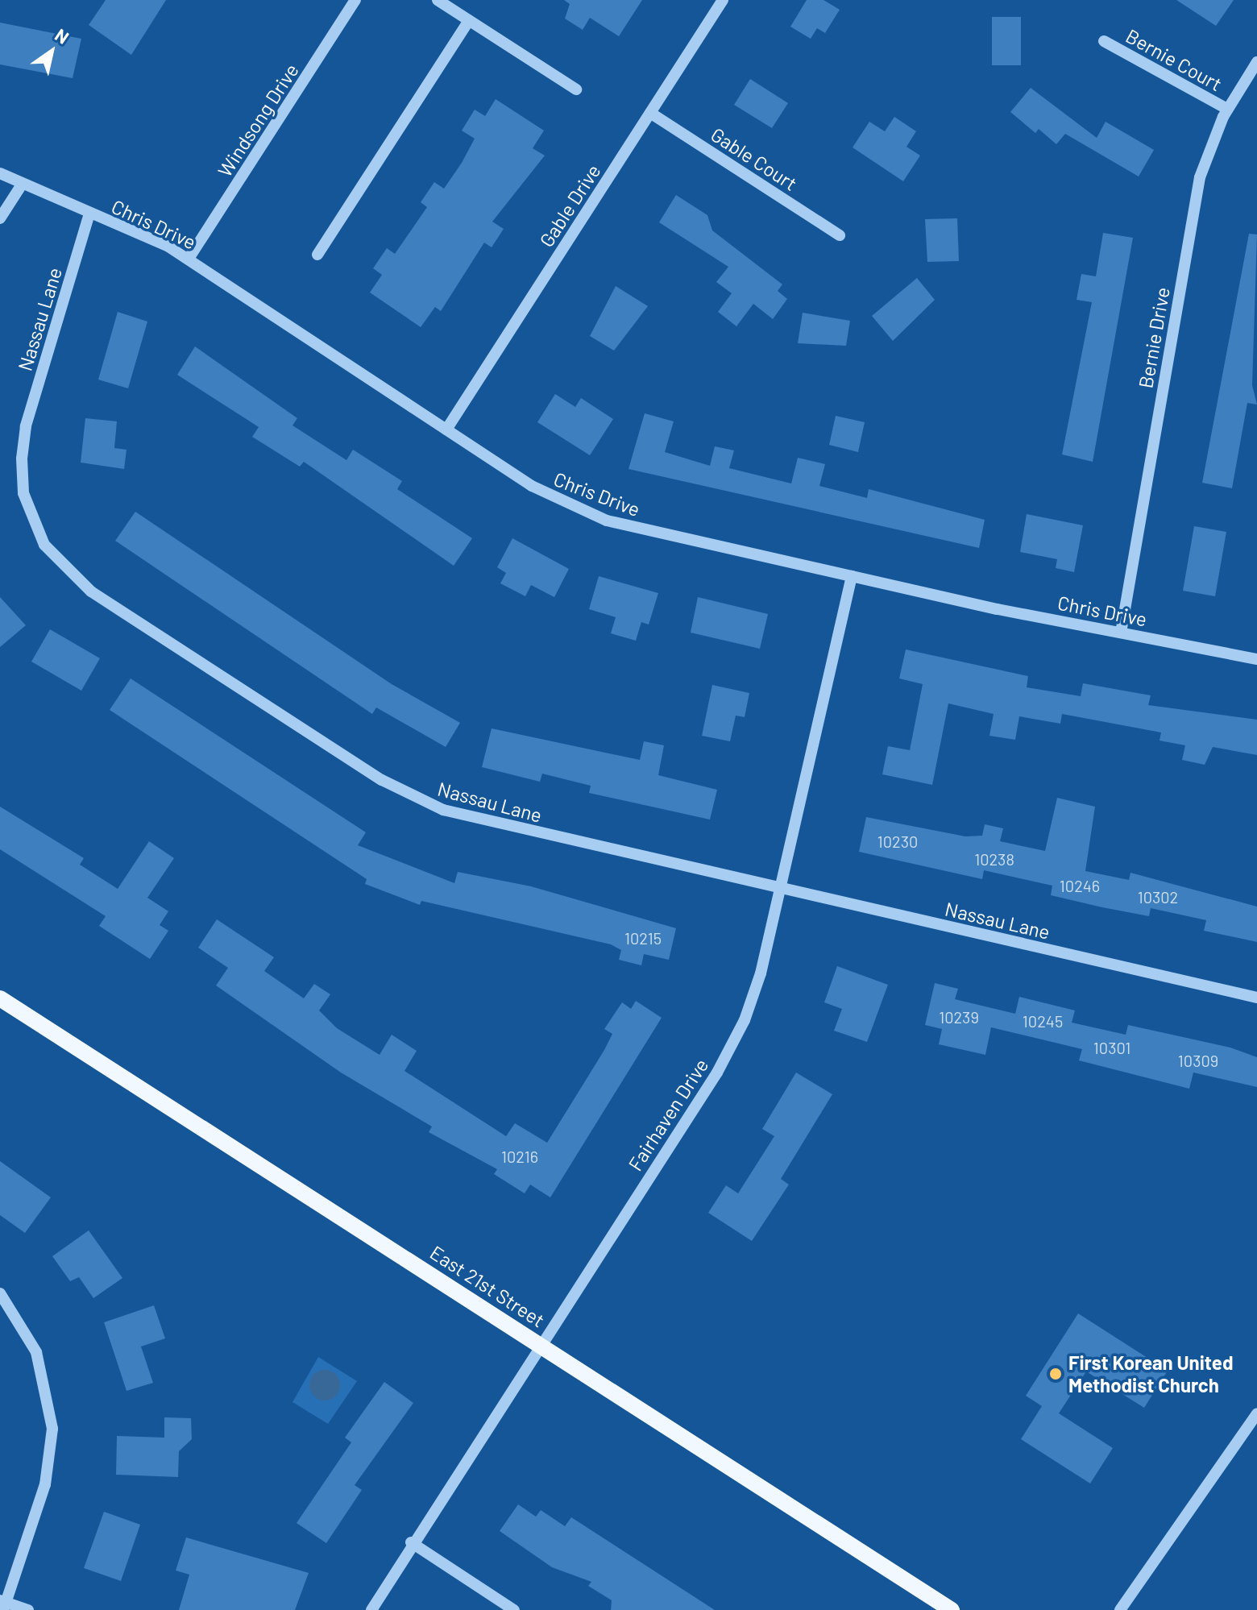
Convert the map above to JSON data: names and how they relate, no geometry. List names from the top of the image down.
{
  "streets": {
    "main road": ["East 21st Street"],
    "street": [
      "Bernie Court",
      "Windsong Drive",
      "Gable Court",
      "Gable Drive",
      "Chris Drive",
      "Nassau Lane",
      "Bernie Drive",
      "Fairhaven Drive"
    ]
  },
  "crossings": [
    ["Bernie Court", "Bernie Drive"],
    ["Windsong Drive", "Chris Drive"],
    ["Gable Court", "Gable Drive"],
    ["Gable Drive", "Chris Drive"],
    ["Chris Drive", "Nassau Lane"],
    ["Chris Drive", "Bernie Drive"],
    ["Chris Drive", "Fairhaven Drive"],
    ["Nassau Lane", "Fairhaven Drive"],
    ["Fairhaven Drive", "East 21st Street"]
  ],
  "places": ["First Korean United Methodist Church"],
  "house_numbers": [
    "10230",
    "10238",
    "10246",
    "10302",
    "10215",
    "10239",
    "10245",
    "10301",
    "10309",
    "10216"
  ],
  "north": "top right"
}
